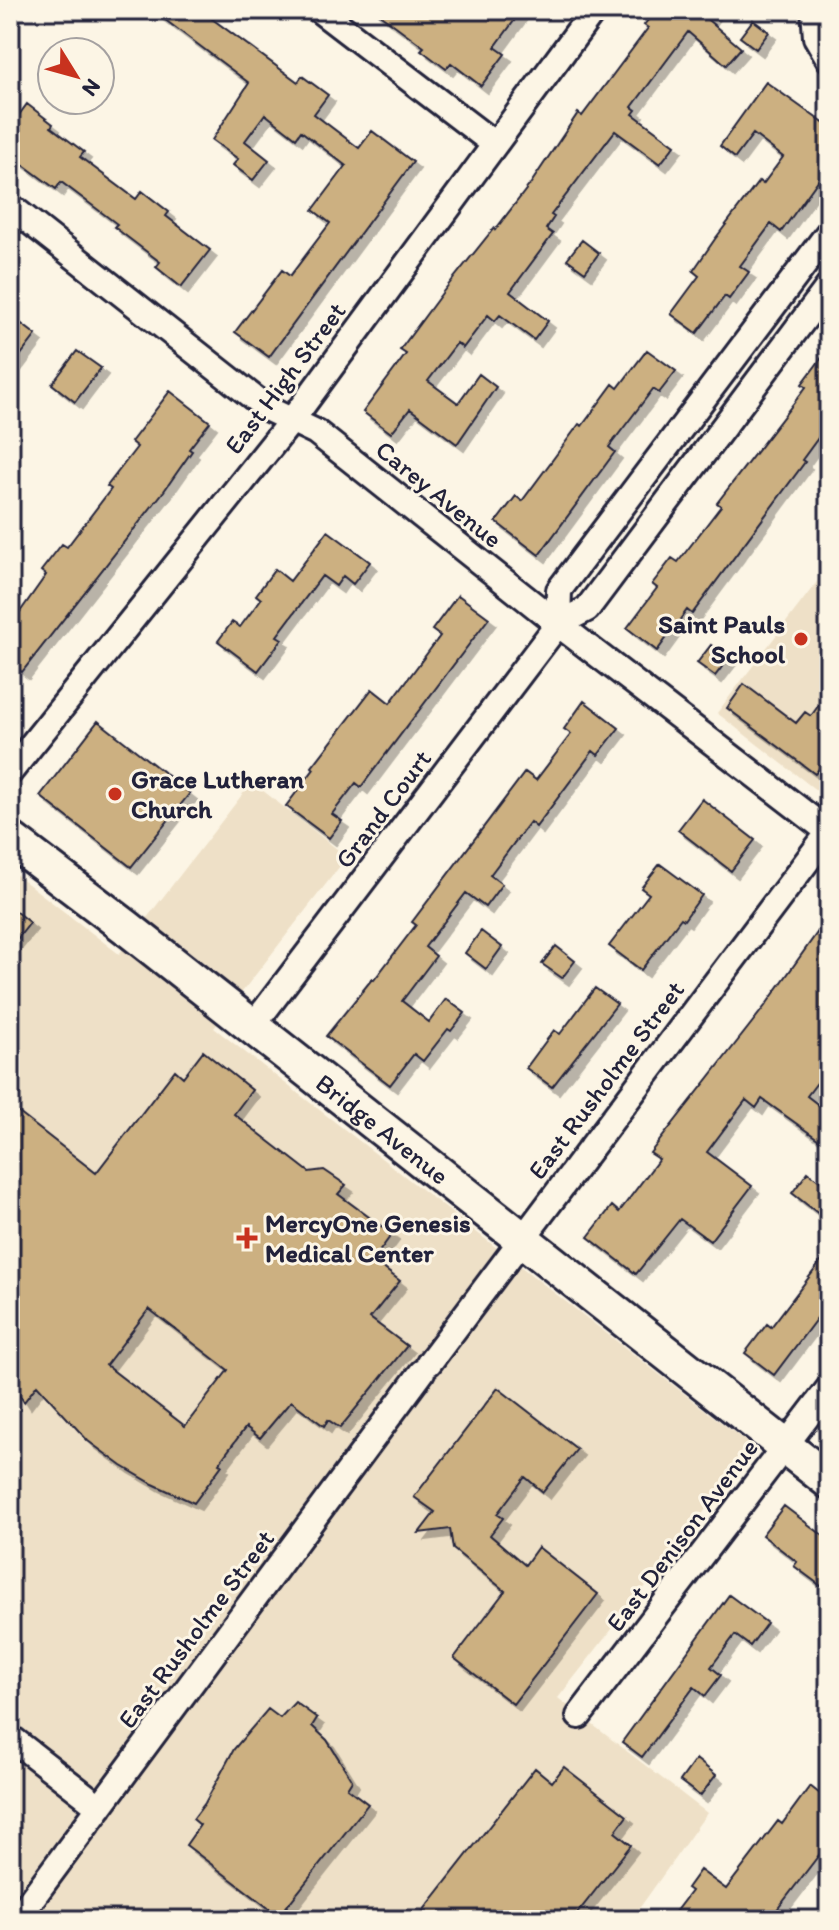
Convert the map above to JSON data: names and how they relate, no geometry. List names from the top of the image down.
{
  "streets": {
    "street": [
      "East High Street",
      "Carey Avenue",
      "Grand Court",
      "East Rusholme Street",
      "Bridge Avenue",
      "East Denison Avenue"
    ]
  },
  "crossings": [
    ["East High Street", "Carey Avenue"],
    ["Carey Avenue", "Grand Court"],
    ["Carey Avenue", "East Rusholme Street"],
    ["Grand Court", "Bridge Avenue"],
    ["East Rusholme Street", "Bridge Avenue"],
    ["Bridge Avenue", "East Denison Avenue"]
  ],
  "places": {
    "other": ["Saint Pauls School", "Grace Lutheran Church"],
    "health": ["MercyOne Genesis Medical Center"]
  },
  "north": "bottom right"
}
